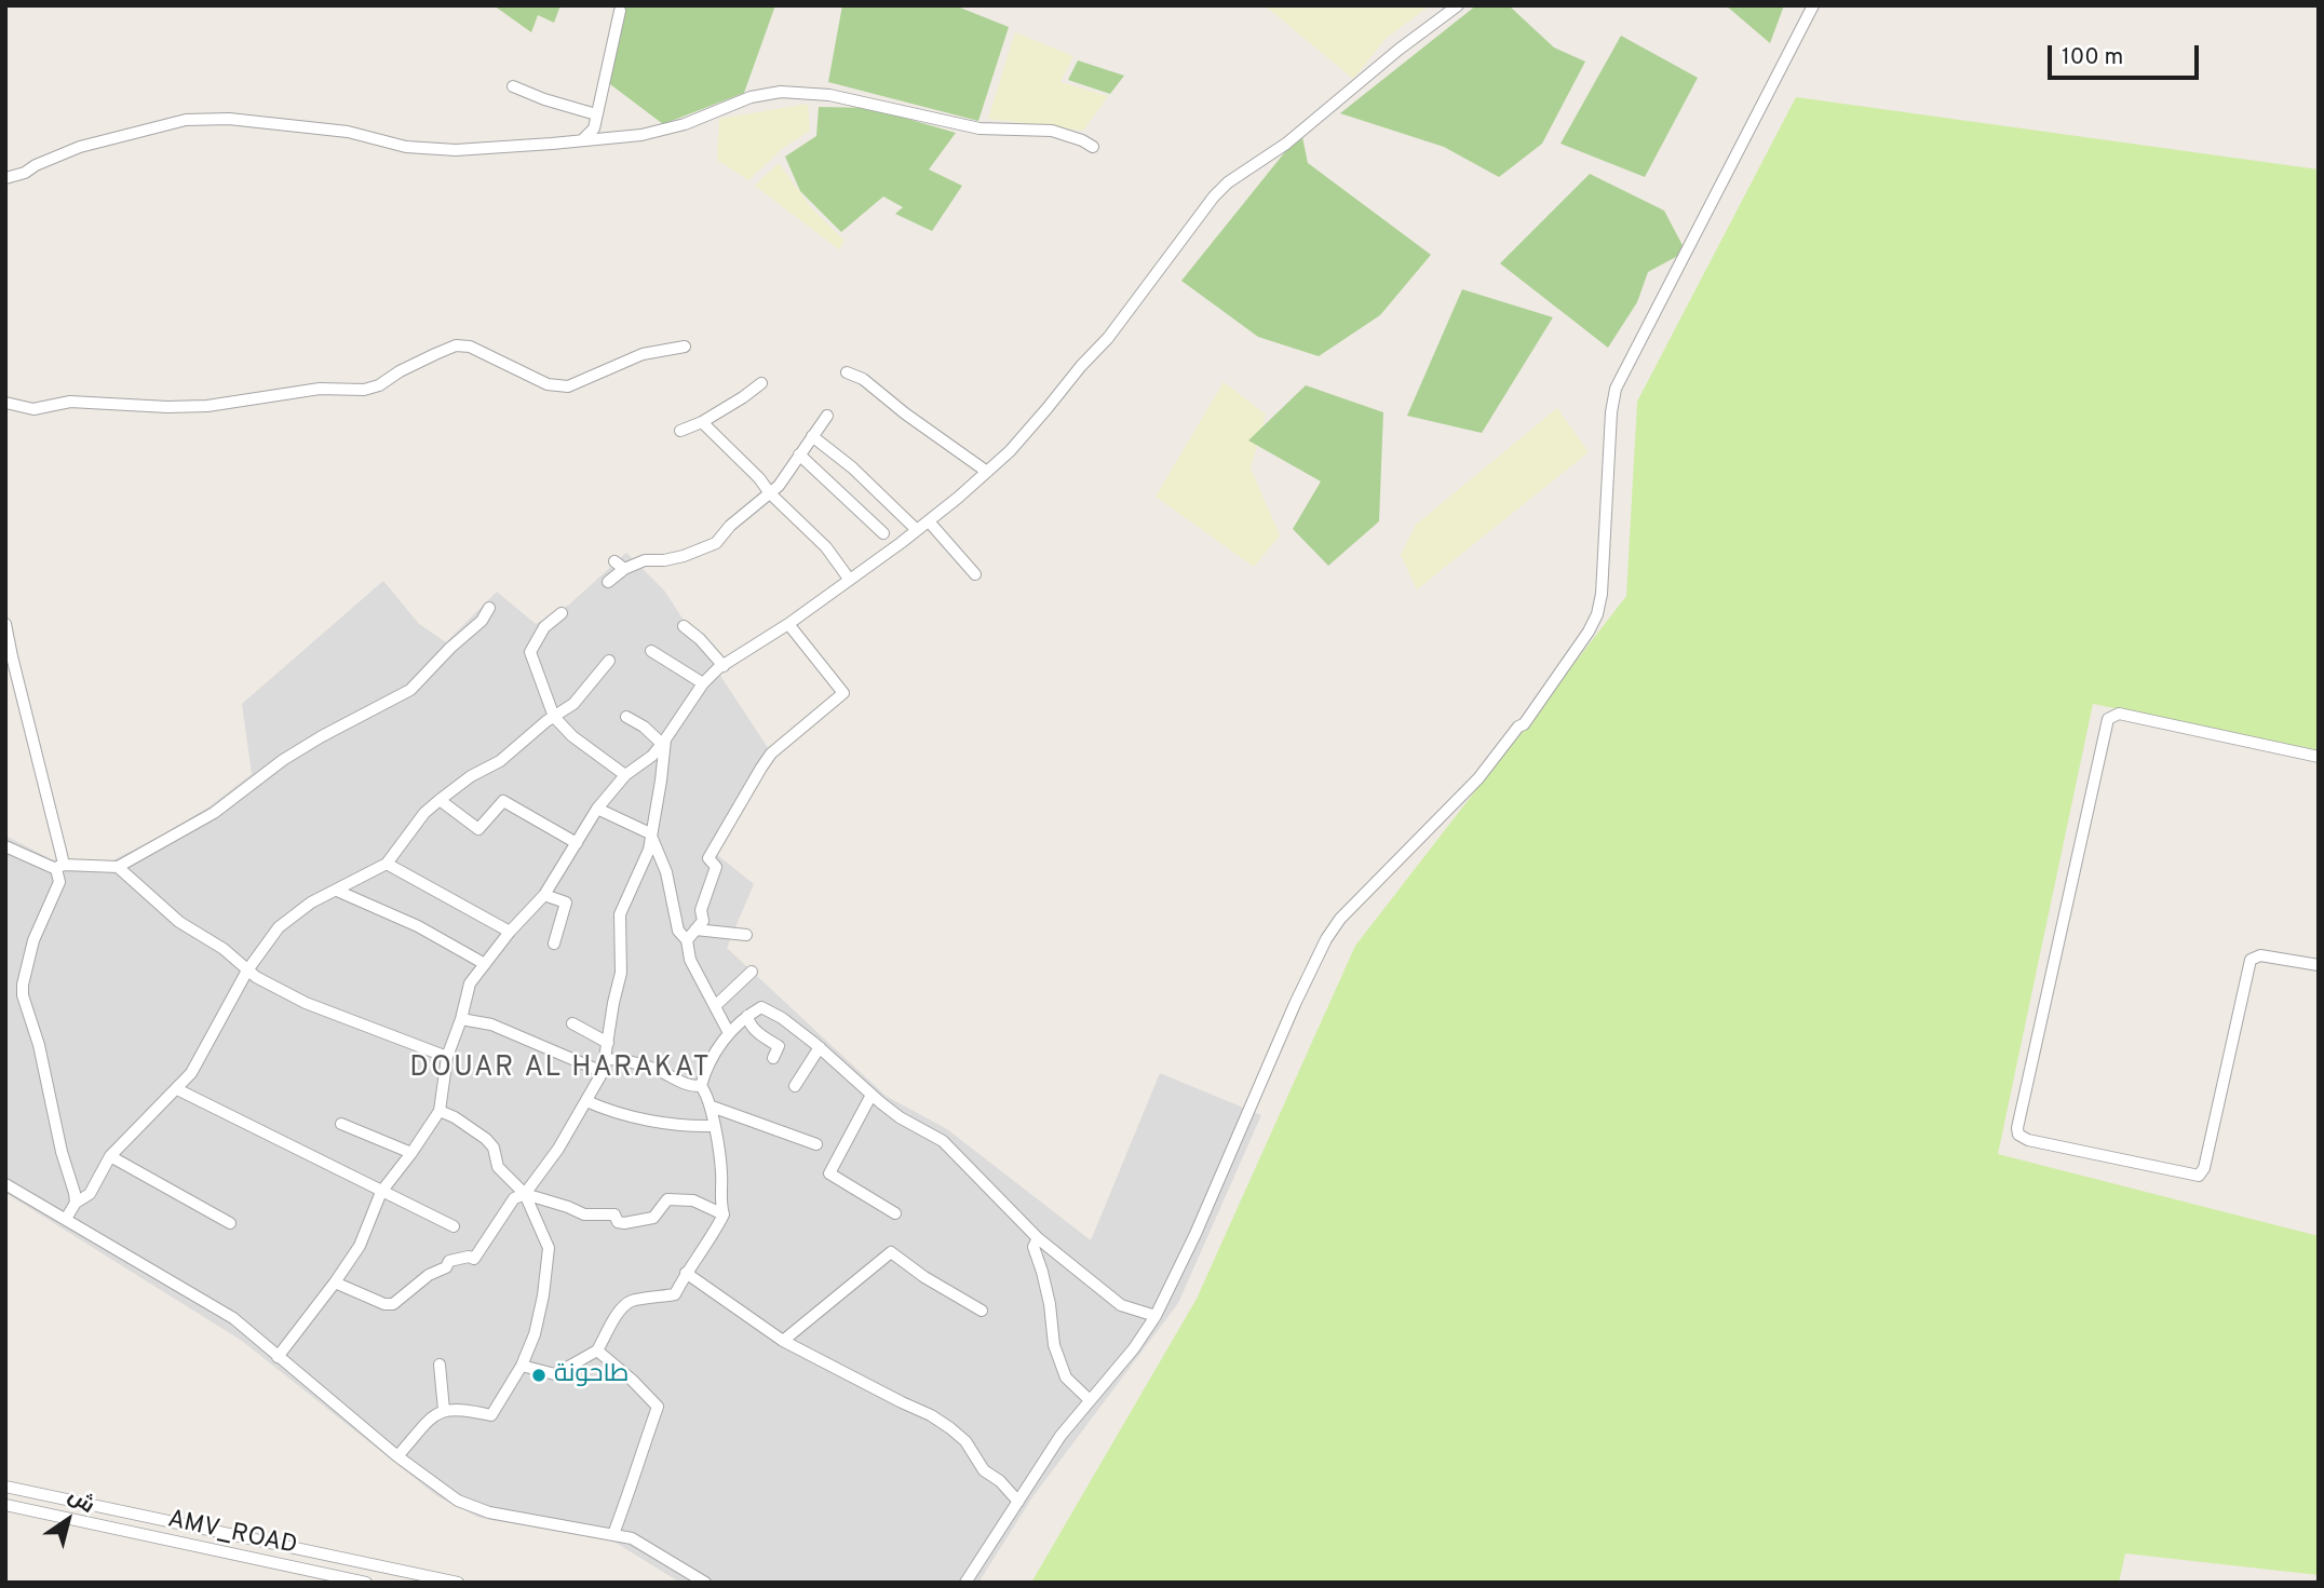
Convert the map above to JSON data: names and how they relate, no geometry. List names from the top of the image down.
{
  "streets": {
    "street": ["AMV_ROAD"]
  },
  "districts": ["DOUAR AL HARAKAT"],
  "places": ["طاحونة"],
  "scale_bar": "100 m",
  "north": "top right"
}
